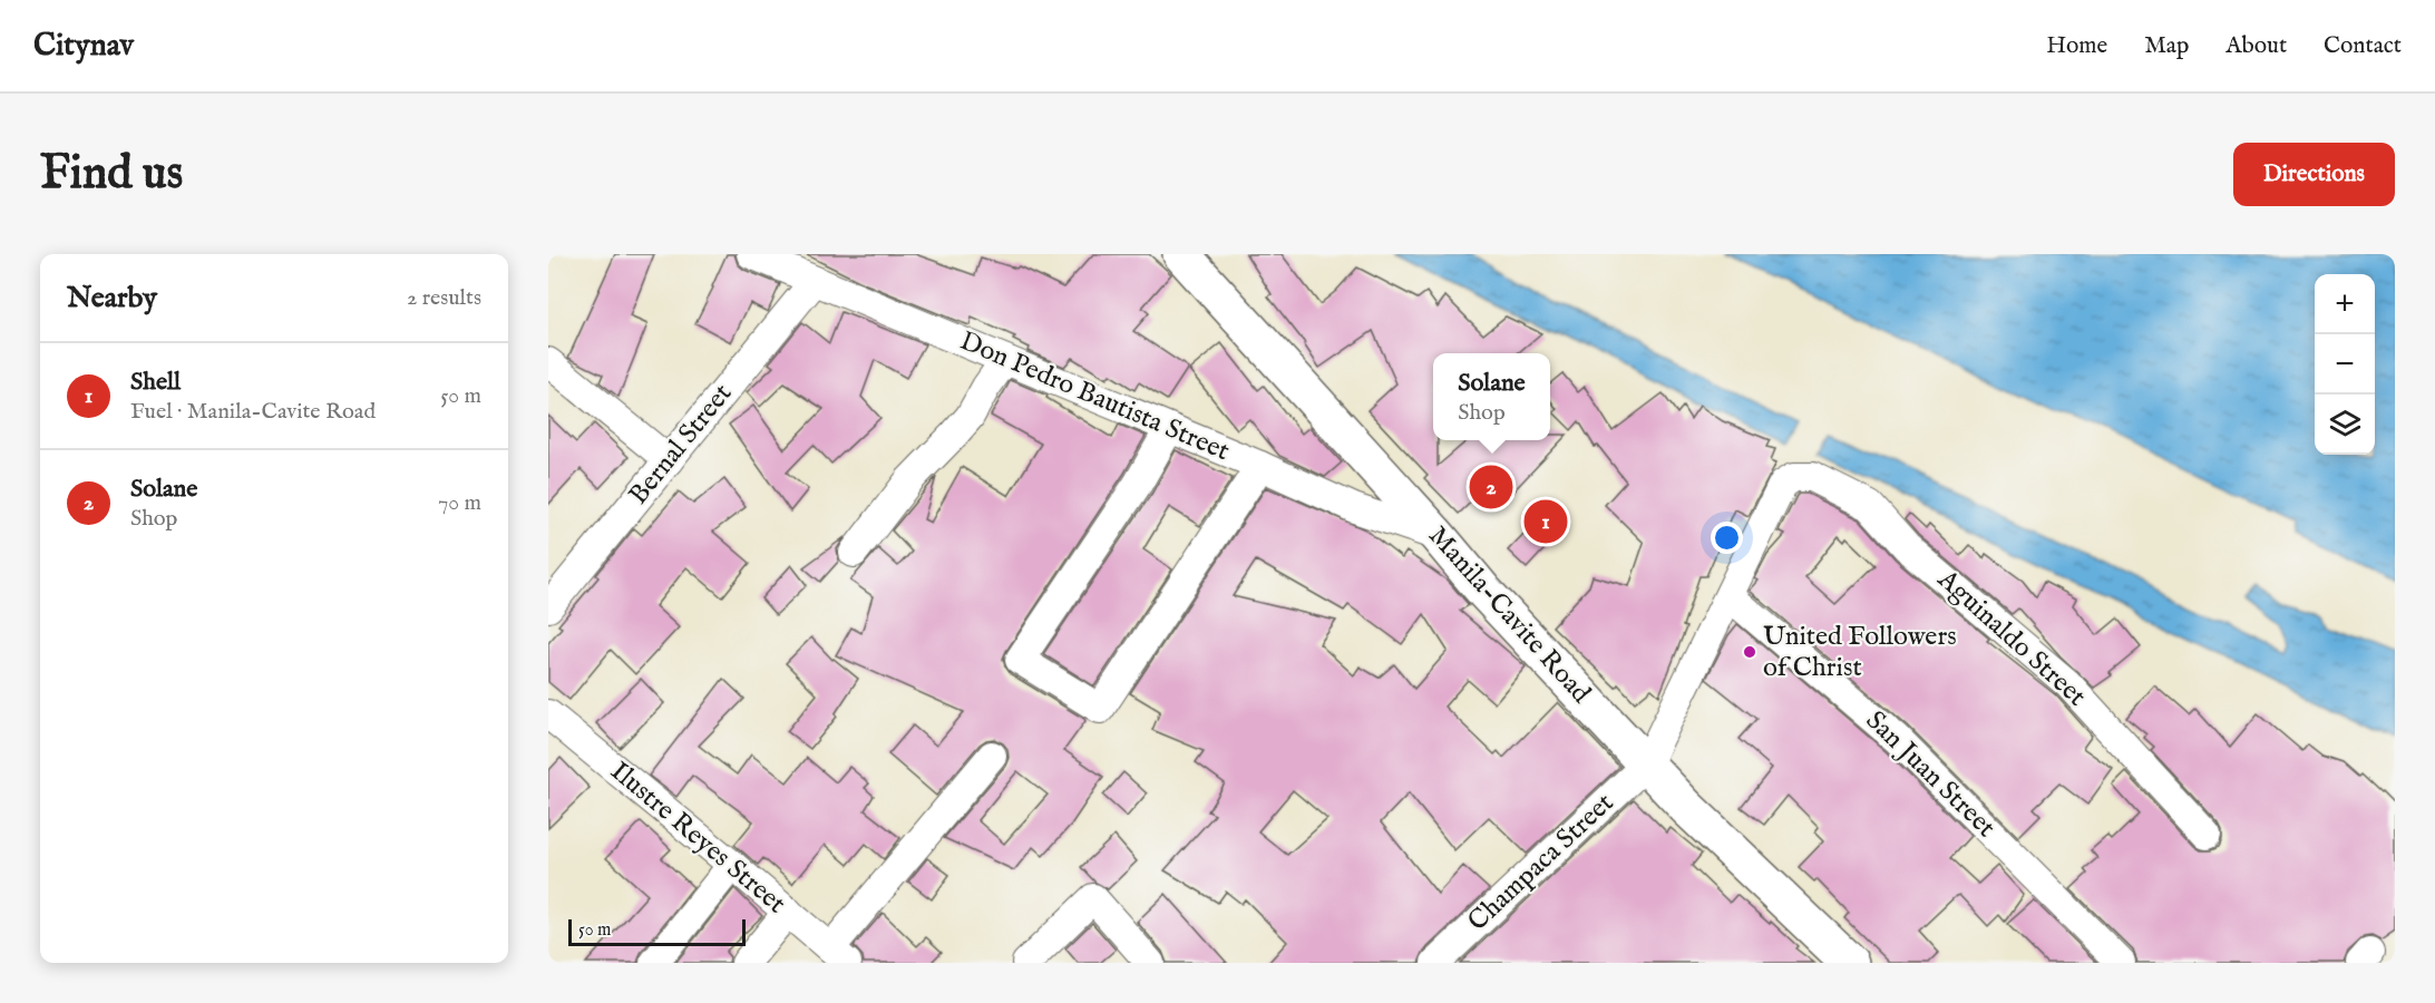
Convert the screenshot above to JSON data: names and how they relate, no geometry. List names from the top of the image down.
{
  "streets": {
    "main road": ["Manila-Cavite Road"],
    "street": [
      "Don Pedro Bautista Street",
      "Bernal Street",
      "Aguinaldo Street",
      "San Juan Street",
      "Ilustre Reyes Street",
      "Champaca Street"
    ]
  },
  "crossings": [
    ["Don Pedro Bautista Street", "Bernal Street"],
    ["Don Pedro Bautista Street", "Manila-Cavite Road"],
    ["Manila-Cavite Road", "Champaca Street"],
    ["Aguinaldo Street", "San Juan Street"]
  ],
  "places": ["United Followers of Christ"],
  "scale_bar": "50 m",
  "page": {
    "header": "Citynav",
    "nav": [
      "Home",
      "Map",
      "About",
      "Contact"
    ],
    "buttons": "Directions",
    "title": "Find us",
    "heading": ["Nearby", "2 results"],
    "map_buttons": ["+", "−"],
    "list": [
      {
        "mark": "1",
        "name": "Shell",
        "note": "Fuel · Manila-Cavite Road",
        "value": "50 m"
      },
      {
        "mark": "2",
        "name": "Solane",
        "note": "Shop",
        "value": "70 m"
      }
    ],
    "popup": ["Solane", "Shop"],
    "pins": ["2", "1"],
    "scale": "50 m"
  }
}
